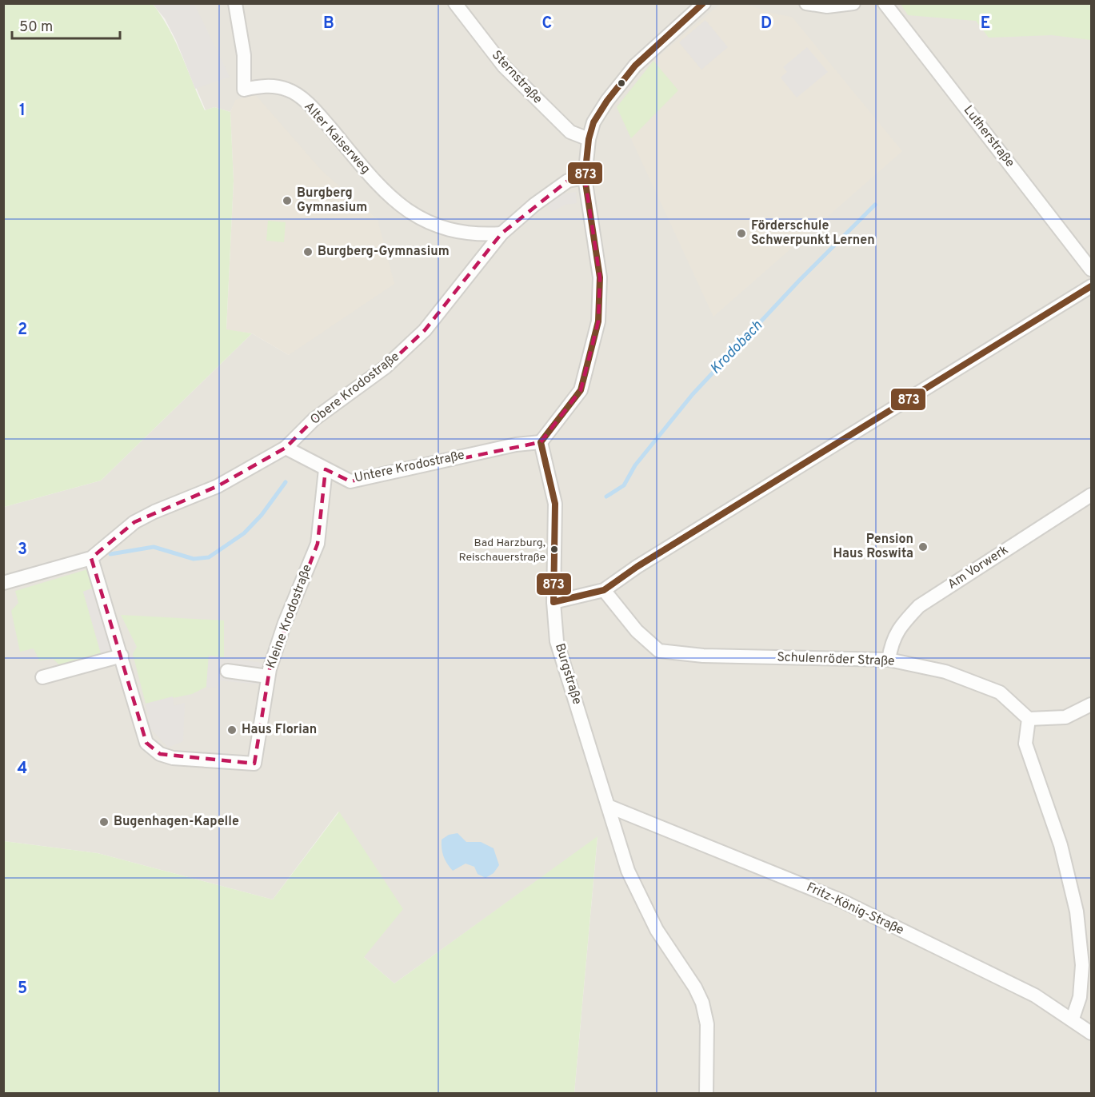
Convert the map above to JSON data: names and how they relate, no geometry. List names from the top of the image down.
{
  "streets": {
    "street": [
      "Sternstraße",
      "Lutherstraße",
      "Alter Kaiserweg",
      "Obere Krodostraße",
      "Untere Krodostraße",
      "Am Vorwerk",
      "Kleine Krodostraße",
      "Schulenröder Straße",
      "Burgstraße",
      "Fritz-König-Straße"
    ]
  },
  "crossings": [
    ["Alter Kaiserweg", "Obere Krodostraße"],
    ["Obere Krodostraße", "Untere Krodostraße"],
    ["Untere Krodostraße", "Kleine Krodostraße"],
    ["Untere Krodostraße", "Burgstraße"],
    ["Am Vorwerk", "Schulenröder Straße"],
    ["Burgstraße", "Fritz-König-Straße"]
  ],
  "water": ["Krodobach"],
  "places": [
    "Burgberg Gymnasium",
    "Förderschule Schwerpunkt Lernen",
    "Burgberg-Gymnasium",
    "Pension Haus Roswita",
    "Bad Harzburg, Reischauerstraße",
    "Haus Florian",
    "Bugenhagen-Kapelle"
  ],
  "lines": ["transit line 873"],
  "scale_bar": "50 m",
  "grid": {
    "columns": [
      "B",
      "C",
      "D",
      "E"
    ],
    "rows": [
      "1",
      "2",
      "3",
      "4",
      "5"
    ]
  }
}
